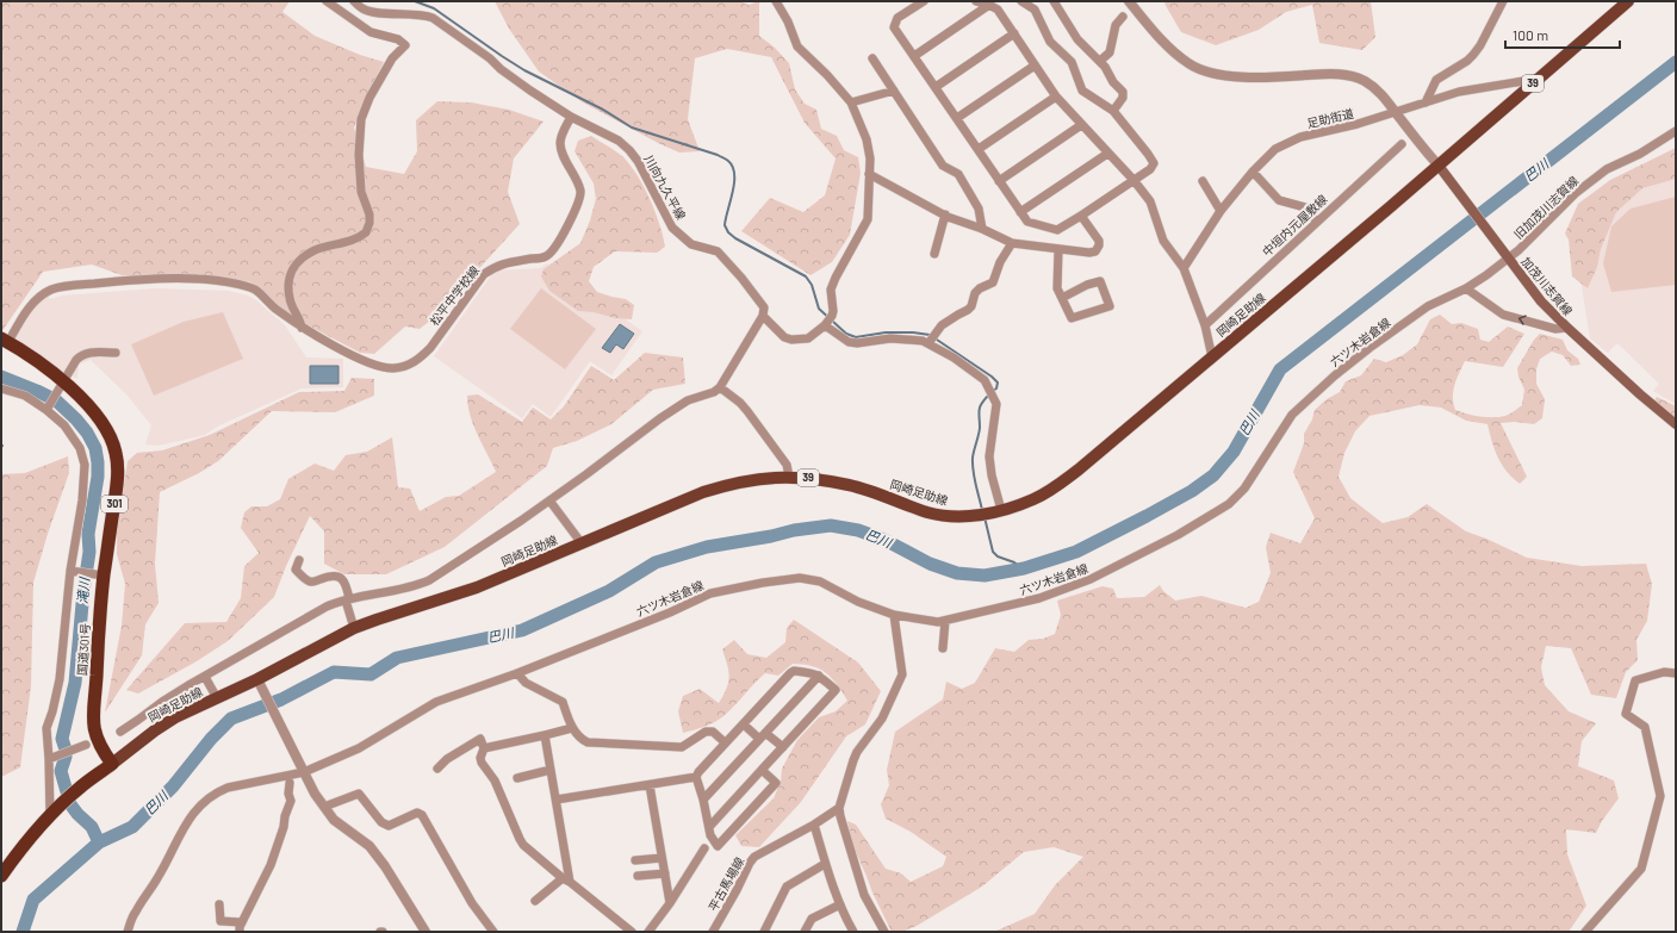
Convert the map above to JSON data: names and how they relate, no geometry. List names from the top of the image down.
{
  "streets": {
    "highway": ["301", "国道301号"],
    "main road": ["39", "加茂川志賀線", "岡崎足助線"],
    "street": [
      "足助街道",
      "川向九久平線",
      "旧加茂川志賀線",
      "中垣内元屋敷線",
      "松平中学校線",
      "六ツ木岩倉線",
      "平古馬場線"
    ]
  },
  "crossings": [
    ["足助街道", "岡崎足助線"],
    ["川向九久平線", "松平中学校線"],
    ["旧加茂川志賀線", "加茂川志賀線"],
    ["旧加茂川志賀線", "六ツ木岩倉線"],
    ["加茂川志賀線", "岡崎足助線"],
    ["加茂川志賀線", "六ツ木岩倉線"],
    ["松平中学校線", "国道301号"],
    ["岡崎足助線", "国道301号"]
  ],
  "water": ["巴川", "滝川"],
  "scale_bar": "100 m"
}
